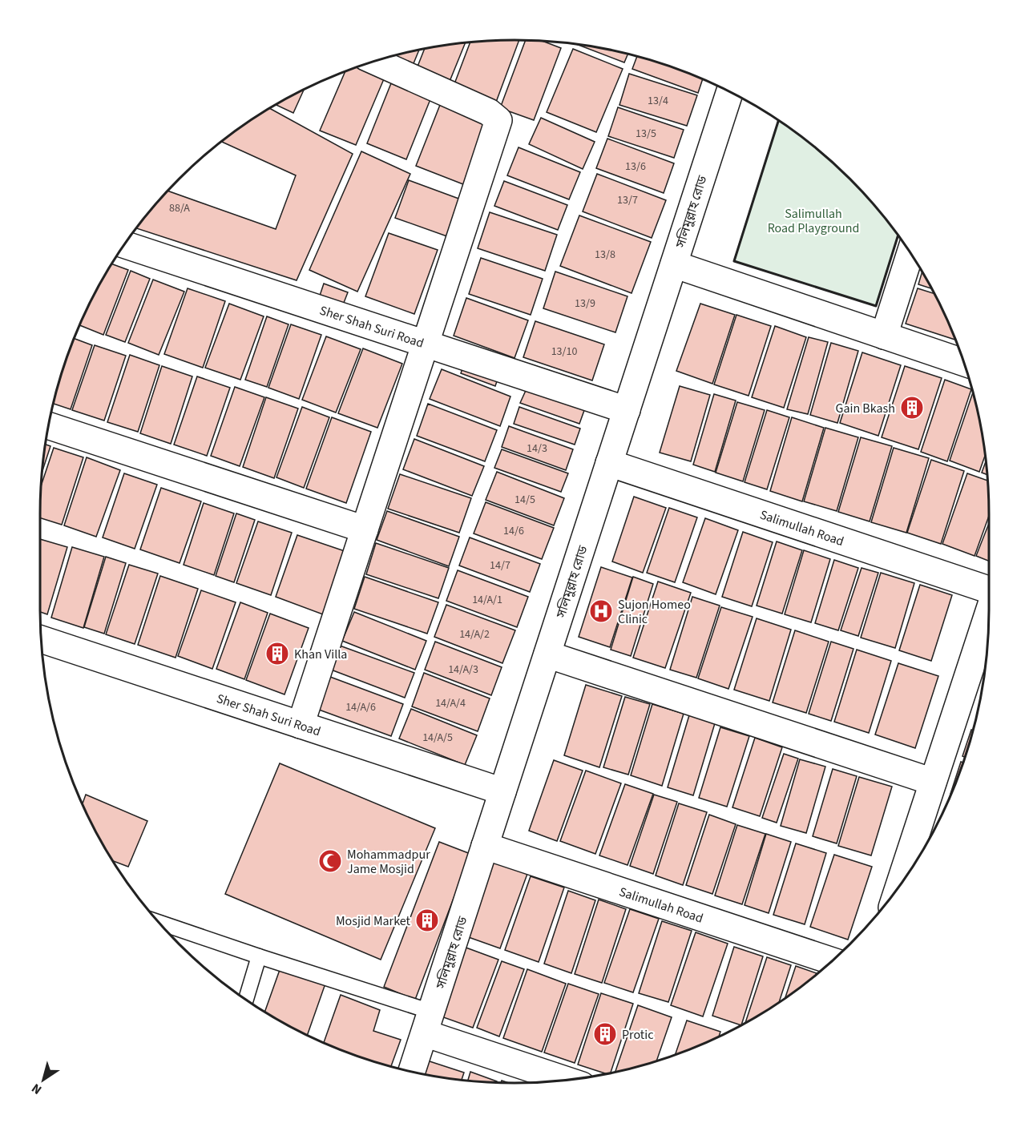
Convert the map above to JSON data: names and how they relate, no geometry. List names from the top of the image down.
{
  "streets": {
    "street": ["সলিমুল্লাহ রোড", "Sher Shah Suri Road", "Salimullah Road"]
  },
  "crossings": [
    ["সলিমুল্লাহ রোড", "Sher Shah Suri Road"],
    ["সলিমুল্লাহ রোড", "Salimullah Road"]
  ],
  "parks": ["Salimullah Road Playground"],
  "places": {
    "building": [
      "Gain Bkash",
      "Khan Villa",
      "Mosjid Market",
      "Protic"
    ],
    "hospital": ["Sujon Homeo Clinic"],
    "mosque": ["Mohammadpur Jame Mosjid"]
  },
  "house_numbers": [
    "13/4",
    "13/5",
    "13/6",
    "13/7",
    "88/A",
    "13/8",
    "13/9",
    "13/10",
    "14/3",
    "14/5",
    "14/6",
    "14/7",
    "14/A/1",
    "14/A/2",
    "14/A/3",
    "14/A/4",
    "14/A/6",
    "14/A/5"
  ],
  "north": "bottom left"
}
